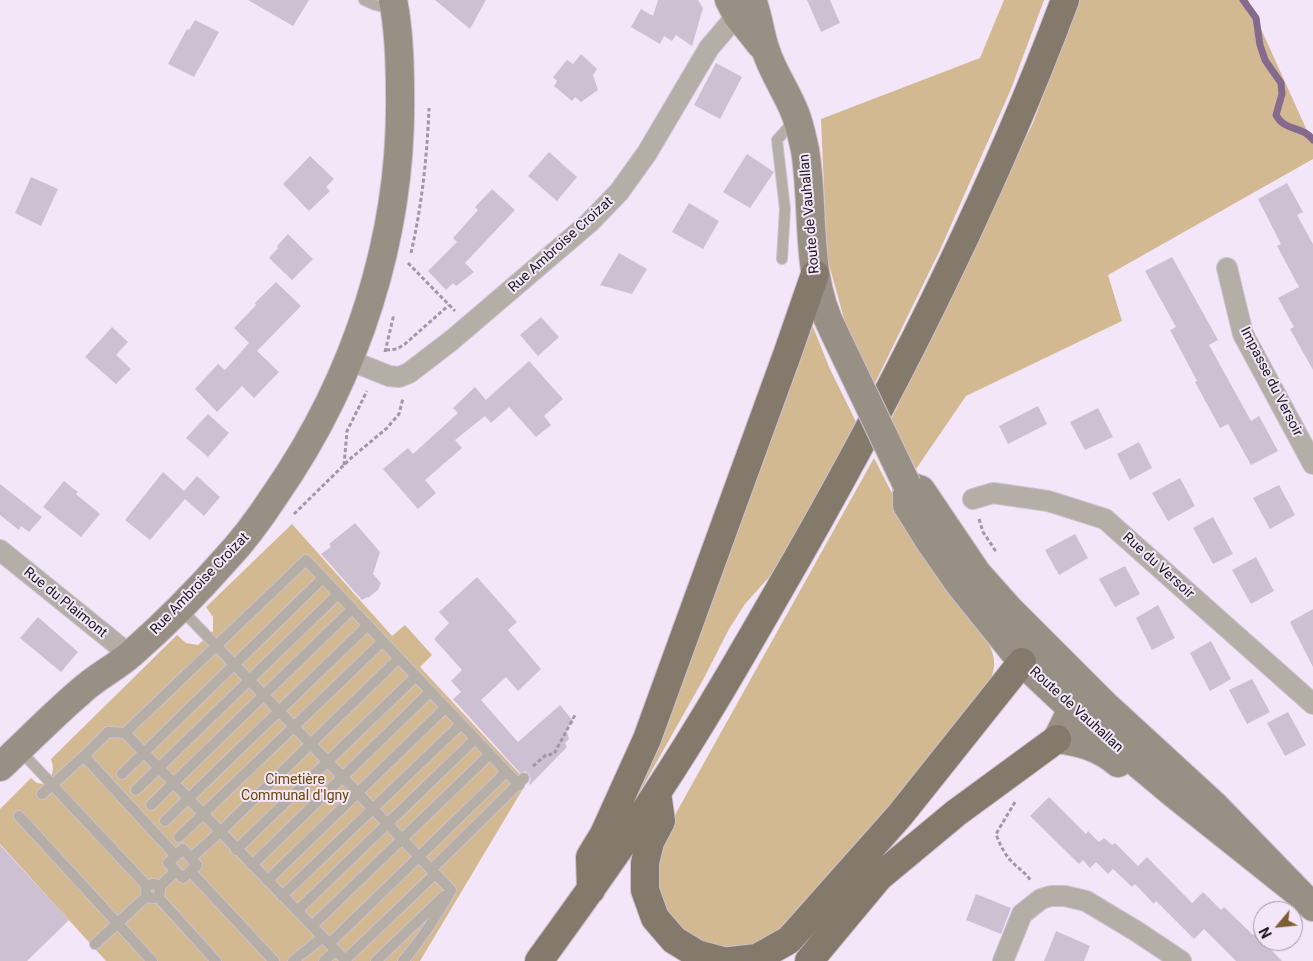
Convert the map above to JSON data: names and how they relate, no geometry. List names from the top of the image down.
{
  "streets": {
    "main road": ["Route de Vauhallan", "Rue Ambroise Croizat"],
    "street": ["Impasse du Versoir", "Rue du Versoir", "Rue du Plaimont"]
  },
  "crossings": [
    ["Route de Vauhallan", "Rue Ambroise Croizat"],
    ["Rue Ambroise Croizat", "Rue du Plaimont"]
  ],
  "parks": ["Cimetière Communal d'Igny"],
  "north": "bottom left"
}
